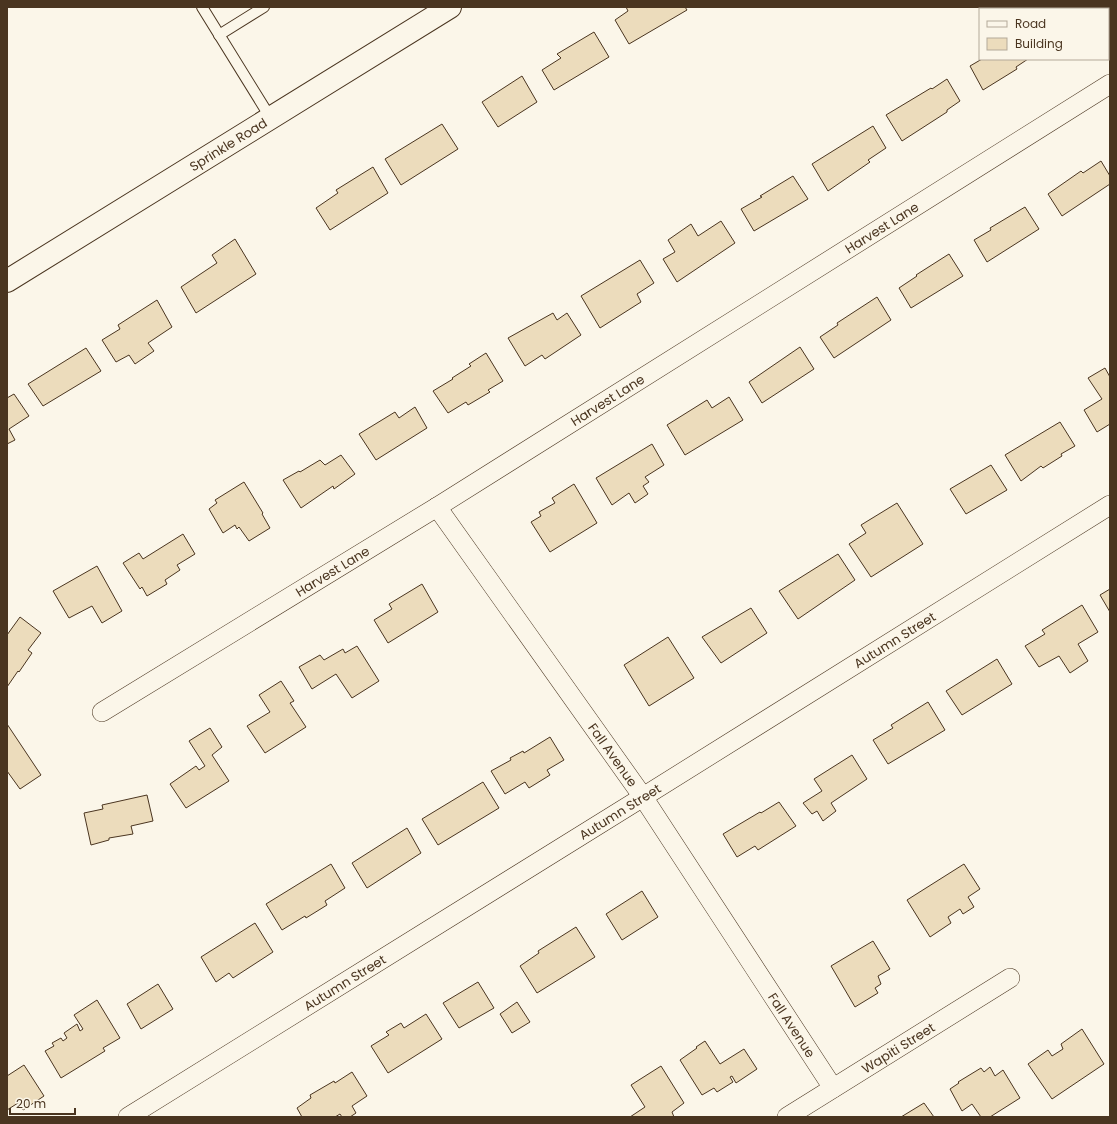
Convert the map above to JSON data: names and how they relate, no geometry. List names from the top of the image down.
{
  "streets": {
    "main road": ["Sprinkle Road"],
    "street": [
      "Harvest Lane",
      "Autumn Street",
      "Fall Avenue",
      "Wapiti Street"
    ]
  },
  "crossings": [
    ["Harvest Lane", "Fall Avenue"],
    ["Autumn Street", "Fall Avenue"],
    ["Fall Avenue", "Wapiti Street"]
  ],
  "legend": ["Road", "Building"],
  "scale_bar": "20 m"
}
